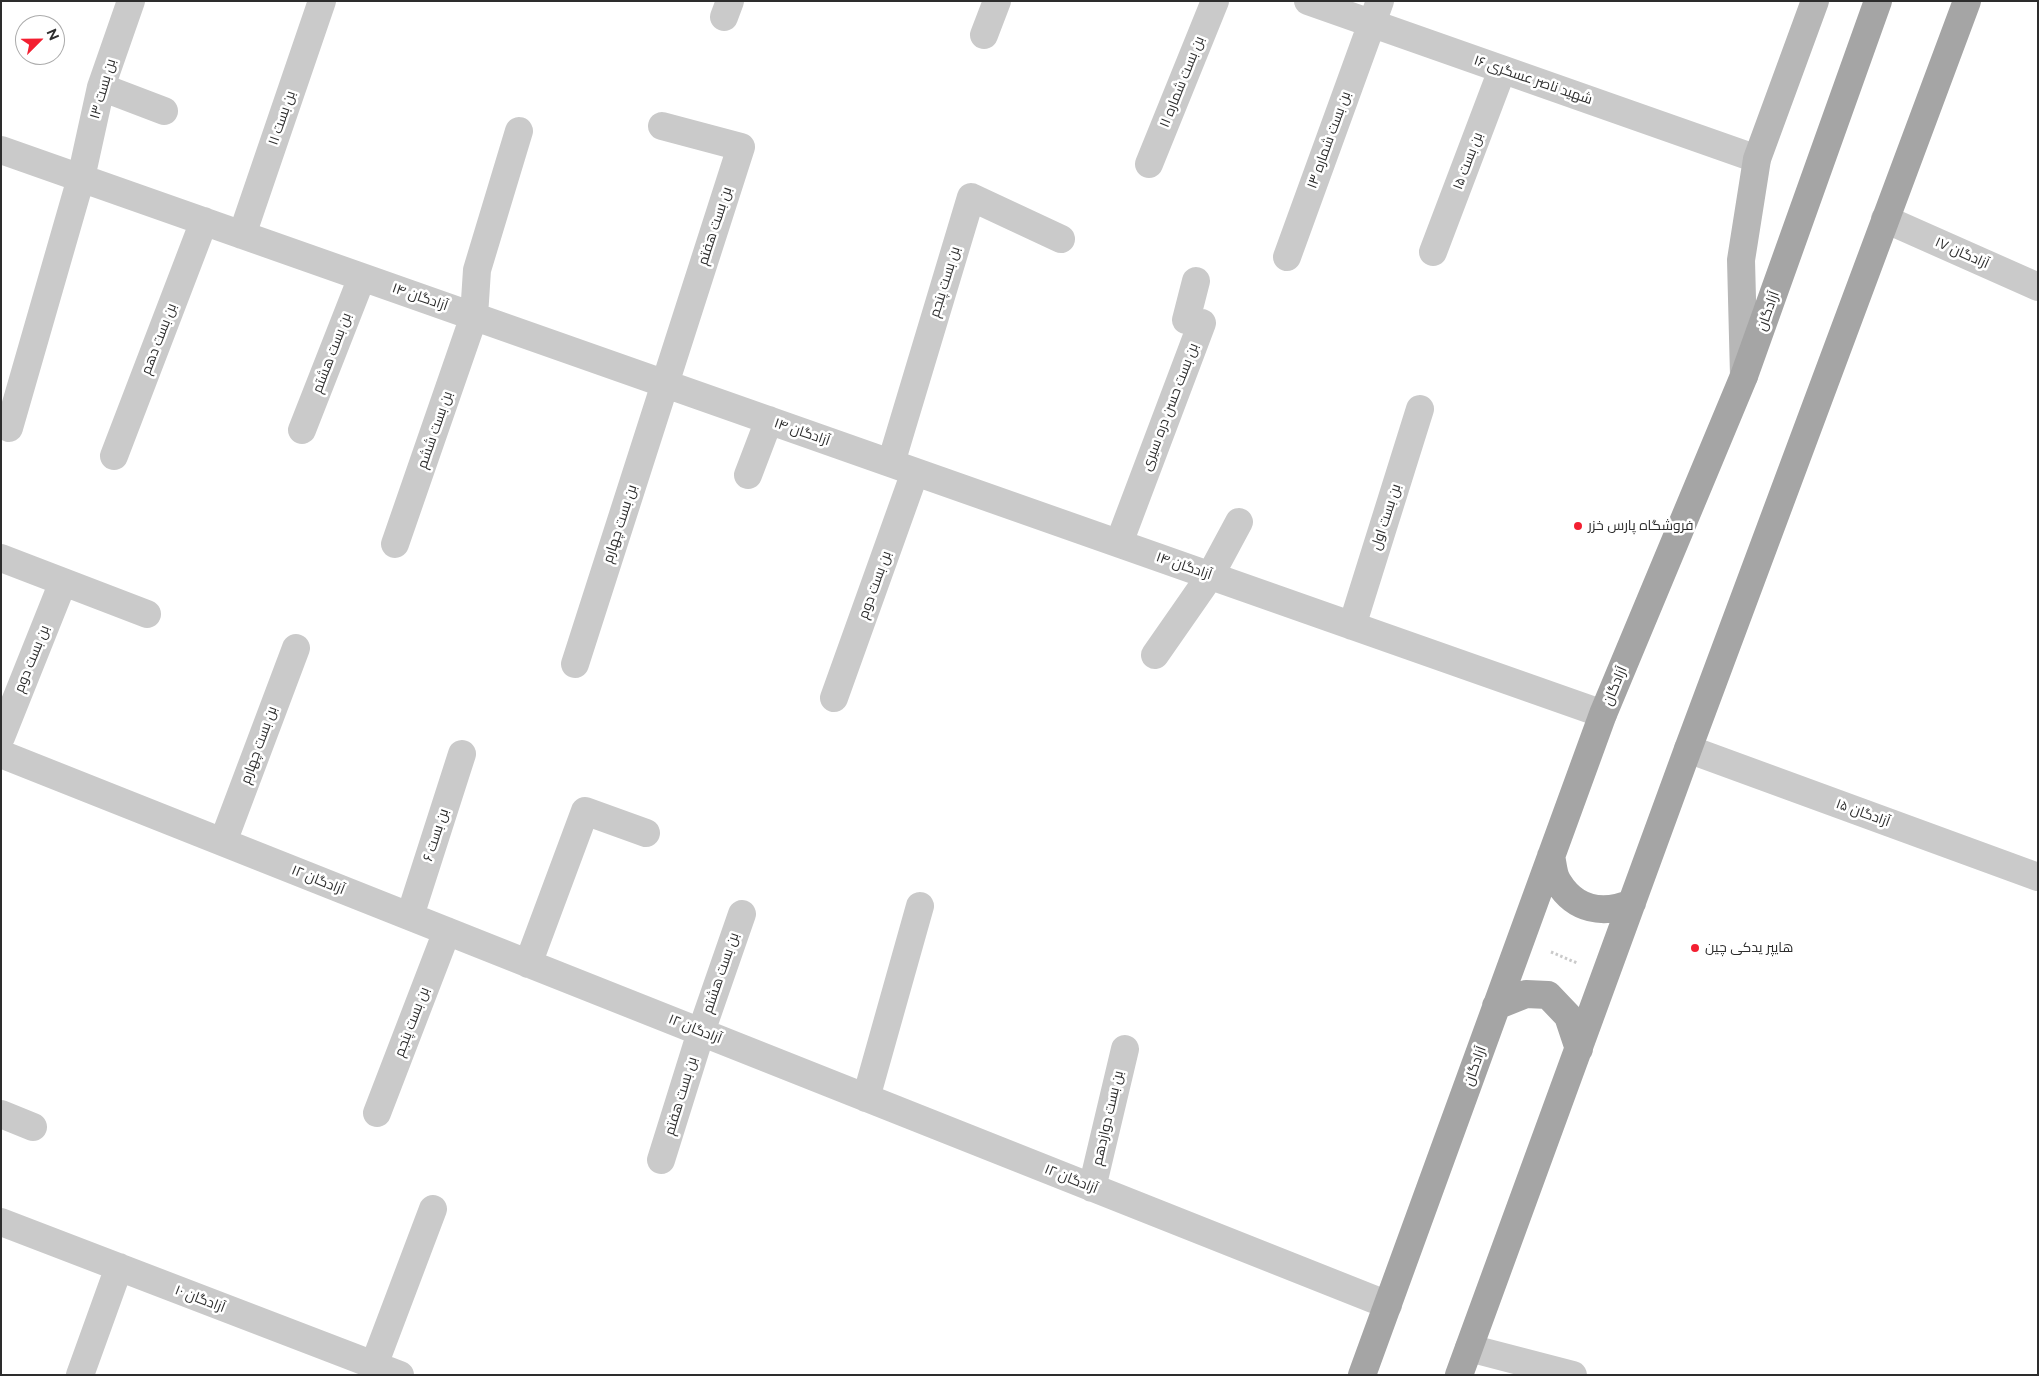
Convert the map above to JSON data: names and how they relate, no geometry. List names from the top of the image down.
{
  "streets": {
    "main road": ["آزادگان"],
    "street": [
      "۱۶ شهید ناصر عسگری",
      "بن بست شماره ۱۱",
      "بن بست ۱۳",
      "بن بست ۱۱",
      "بن بست شماره ۱۳",
      "بن بست ۱۵",
      "بن بست هفتم",
      "۱۷ آزادگان",
      "بن بست پنجم",
      "۱۴ آزادگان",
      "بن بست دهم",
      "بن بست هشتم",
      "بن بست حسن دره سیری",
      "بن بست ششم",
      "بن بست اول",
      "بن بست چهارم",
      "بن بست دوم",
      "۱۵ آزادگان",
      "بن بست ۶",
      "۱۲ آزادگان",
      "بن بست دوازدهم",
      "۱۰ آزادگان"
    ]
  },
  "crossings": [
    ["۱۶ شهید ناصر عسگری", "بن بست شماره ۱۳"],
    ["۱۶ شهید ناصر عسگری", "بن بست ۱۵"],
    ["بن بست ۱۳", "۱۴ آزادگان"],
    ["بن بست ۱۱", "۱۴ آزادگان"],
    ["بن بست هفتم", "۱۴ آزادگان"],
    ["بن بست هفتم", "بن بست هشتم"],
    ["بن بست هفتم", "بن بست چهارم"],
    ["بن بست هفتم", "۱۲ آزادگان"],
    ["بن بست پنجم", "۱۴ آزادگان"],
    ["بن بست پنجم", "بن بست دوم"],
    ["بن بست پنجم", "۱۲ آزادگان"],
    ["۱۴ آزادگان", "آزادگان"],
    ["۱۴ آزادگان", "بن بست دهم"],
    ["۱۴ آزادگان", "بن بست هشتم"],
    ["۱۴ آزادگان", "بن بست حسن دره سیری"],
    ["۱۴ آزادگان", "بن بست ششم"],
    ["۱۴ آزادگان", "بن بست اول"],
    ["۱۴ آزادگان", "بن بست چهارم"],
    ["۱۴ آزادگان", "بن بست دوم"],
    ["آزادگان", "۱۲ آزادگان"],
    ["بن بست هشتم", "۱۲ آزادگان"],
    ["بن بست چهارم", "۱۲ آزادگان"],
    ["بن بست ۶", "۱۲ آزادگان"],
    ["۱۲ آزادگان", "بن بست دوازدهم"]
  ],
  "places": ["فروشگاه پارس خزر", "هایپر یدکی چین"],
  "north": "top right"
}
